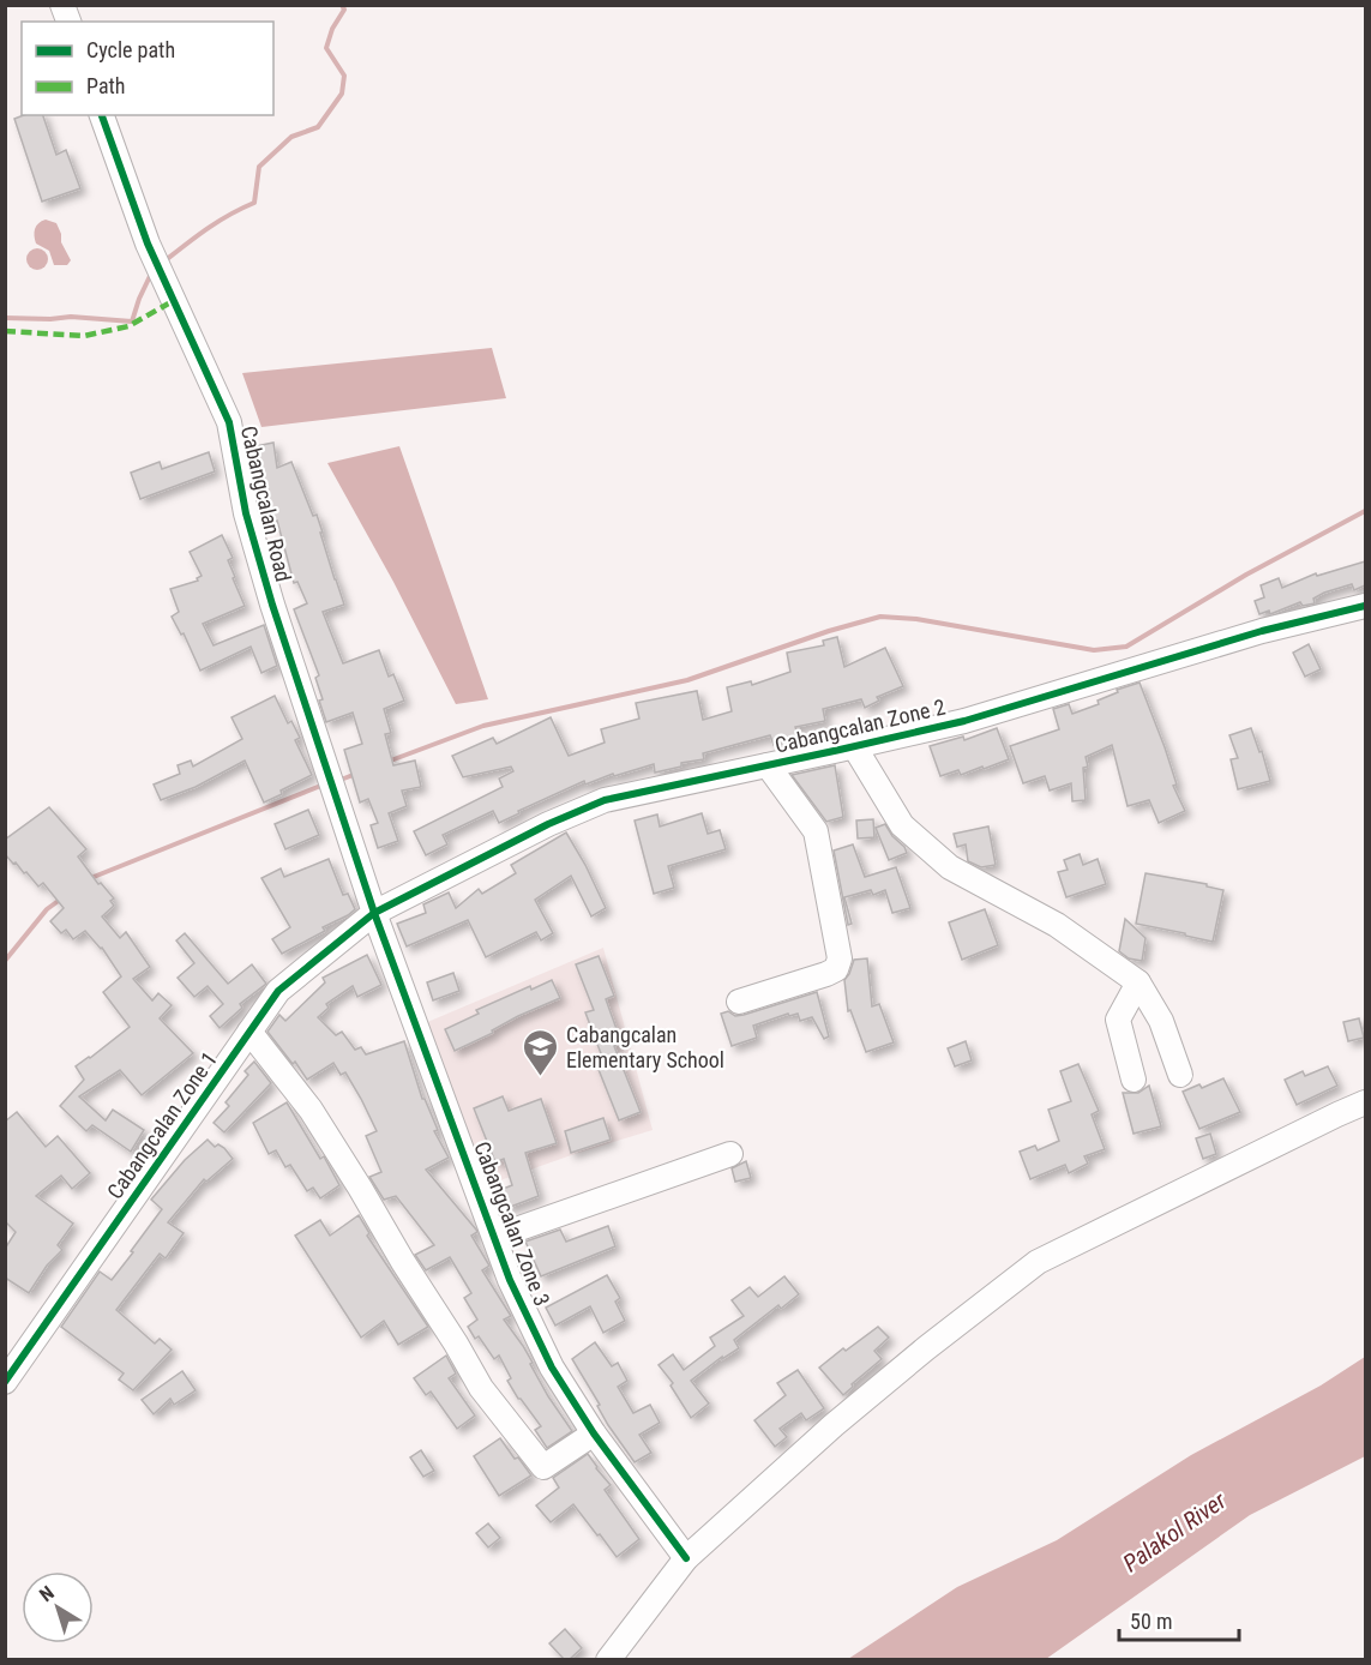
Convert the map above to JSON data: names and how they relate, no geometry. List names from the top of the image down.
{
  "streets": {
    "street": [
      "Cabangcalan Road",
      "Cabangcalan Zone 2",
      "Cabangcalan Zone 1",
      "Cabangcalan Zone 3"
    ]
  },
  "crossings": [
    ["Cabangcalan Road", "Cabangcalan Zone 2"],
    ["Cabangcalan Road", "Cabangcalan Zone 1"],
    ["Cabangcalan Road", "Cabangcalan Zone 3"],
    ["Cabangcalan Zone 2", "Cabangcalan Zone 1"],
    ["Cabangcalan Zone 2", "Cabangcalan Zone 3"],
    ["Cabangcalan Zone 1", "Cabangcalan Zone 3"]
  ],
  "water": ["Palakol River"],
  "places": {
    "school or university": ["Cabangcalan Elementary School"]
  },
  "legend": ["Cycle path", "Path"],
  "scale_bar": "50 m",
  "north": "top left"
}
